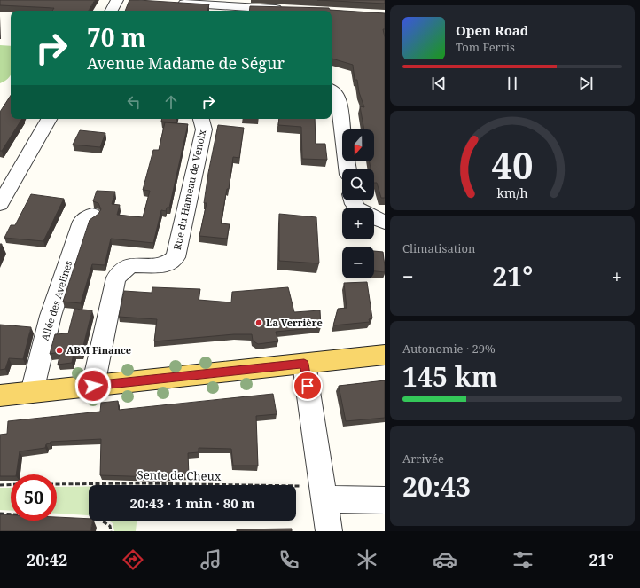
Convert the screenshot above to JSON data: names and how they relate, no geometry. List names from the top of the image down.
{
  "streets": {
    "street": ["Rue du Hameau de Venoix", "Allée des Avelines"],
    "path": ["Sente de Cheux"]
  },
  "places": ["La Verrière", "ABM Finance"],
  "north": "bottom",
  "page": {
    "turn": ["70 m", "Avenue Madame de Ségur"],
    "song": ["Open Road", "Tom Ferris"],
    "map_buttons": ["+", "−"],
    "tile": [
      "Climatisation",
      ["Autonomie · 29%", "145 km"],
      ["Arrivée", "20:43"]
    ],
    "heat": ["−", "21°", "+"],
    "limit": "50",
    "trip": "20:43 · 1 min · 80 m",
    "tabs": ["20:42", "21°"],
    "gauge": ["40", "km/h"]
  }
}
